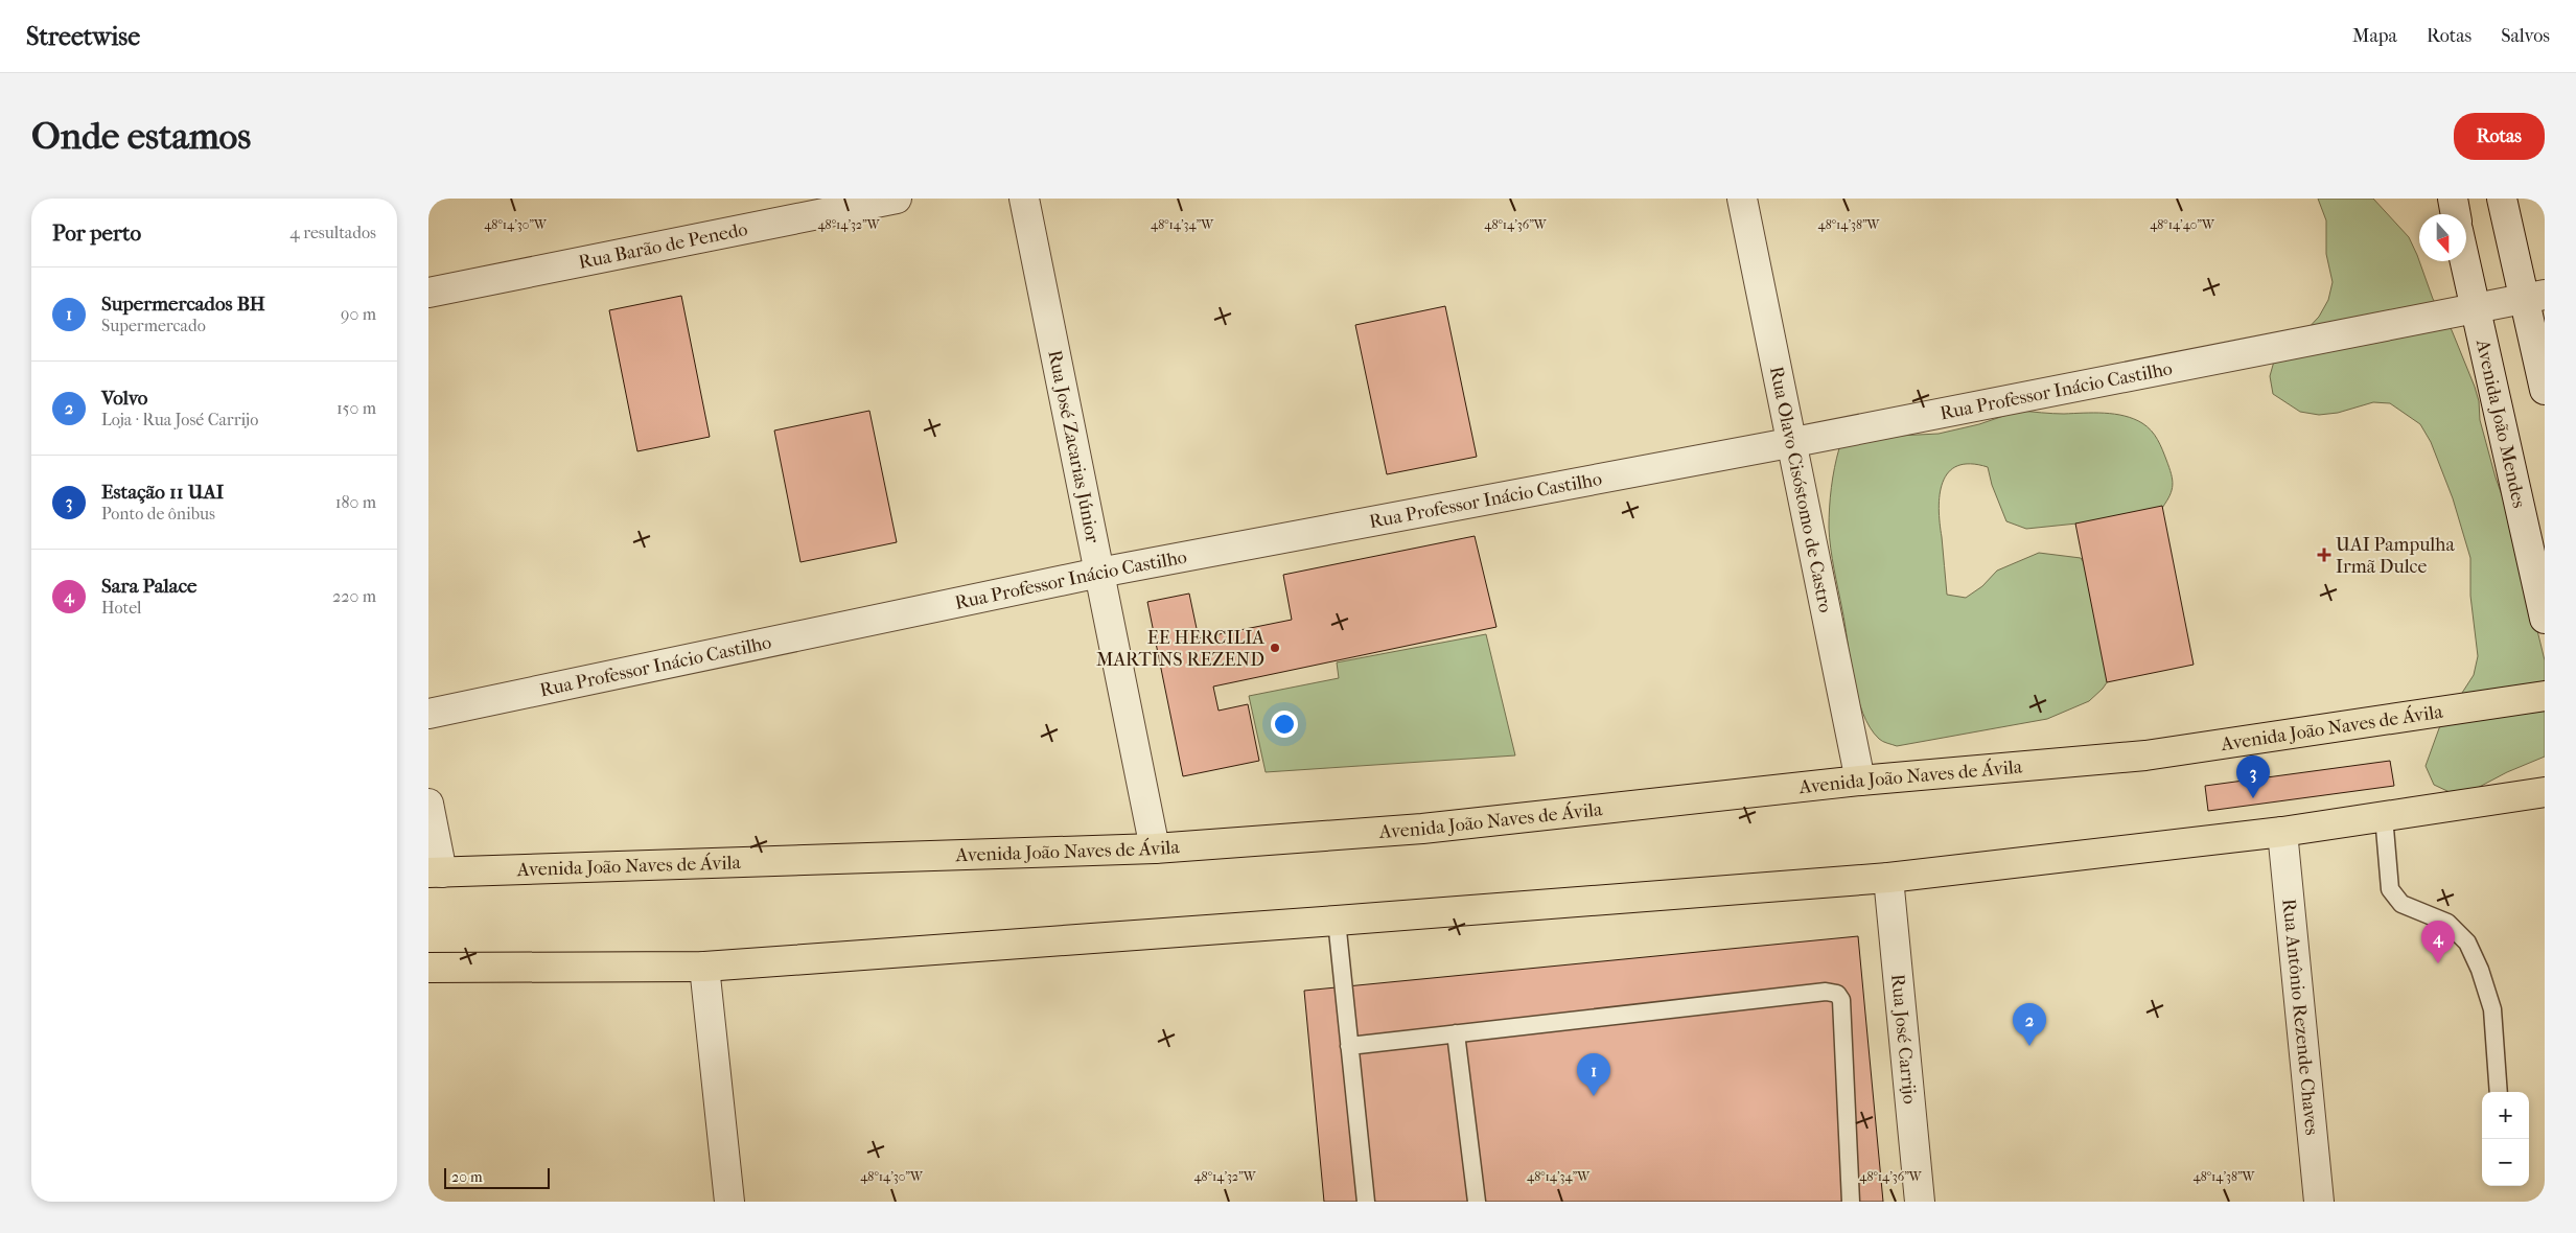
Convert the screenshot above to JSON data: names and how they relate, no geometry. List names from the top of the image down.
{
  "streets": {
    "main road": ["Avenida João Naves de Ávila"],
    "street": [
      "Rua Barão de Penedo",
      "Rua Professor Inácio Castilho",
      "Avenida João Mendes",
      "Rua José Zacarias Júnior",
      "Rua Olavo Cisóstomo de Castro",
      "Rua Antônio Rezende Chaves",
      "Rua José Carrijo"
    ]
  },
  "crossings": [
    ["Rua Professor Inácio Castilho", "Avenida João Mendes"],
    ["Rua Professor Inácio Castilho", "Rua José Zacarias Júnior"],
    ["Rua Professor Inácio Castilho", "Rua Olavo Cisóstomo de Castro"],
    ["Rua José Zacarias Júnior", "Avenida João Naves de Ávila"],
    ["Rua Olavo Cisóstomo de Castro", "Avenida João Naves de Ávila"]
  ],
  "places": {
    "health": ["UAI Pampulha Irmã Dulce"],
    "other": ["EE HERCILIA MARTINS REZEND"]
  },
  "scale_bar": "20 m",
  "north": "bottom",
  "page": {
    "header": "Streetwise",
    "nav": ["Mapa", "Rotas", "Salvos"],
    "buttons": "Rotas",
    "title": "Onde estamos",
    "heading": ["Por perto", "4 resultados"],
    "list": [
      {
        "mark": "1",
        "name": "Supermercados BH",
        "note": "Supermercado",
        "value": "90 m"
      },
      {
        "mark": "2",
        "name": "Volvo",
        "note": "Loja · Rua José Carrijo",
        "value": "150 m"
      },
      {
        "mark": "3",
        "name": "Estação 11 UAI",
        "note": "Ponto de ônibus",
        "value": "180 m"
      },
      {
        "mark": "4",
        "name": "Sara Palace",
        "note": "Hotel",
        "value": "220 m"
      }
    ],
    "pins": [
      "3",
      "4",
      "2",
      "1"
    ],
    "map_buttons": ["+", "−"],
    "scale": "20 m"
  },
  "coordinates": [
    "48°14'30\"W",
    "48°14'32\"W",
    "48°14'34\"W",
    "48°14'36\"W",
    "48°14'38\"W",
    "48°14'40\"W"
  ]
}
